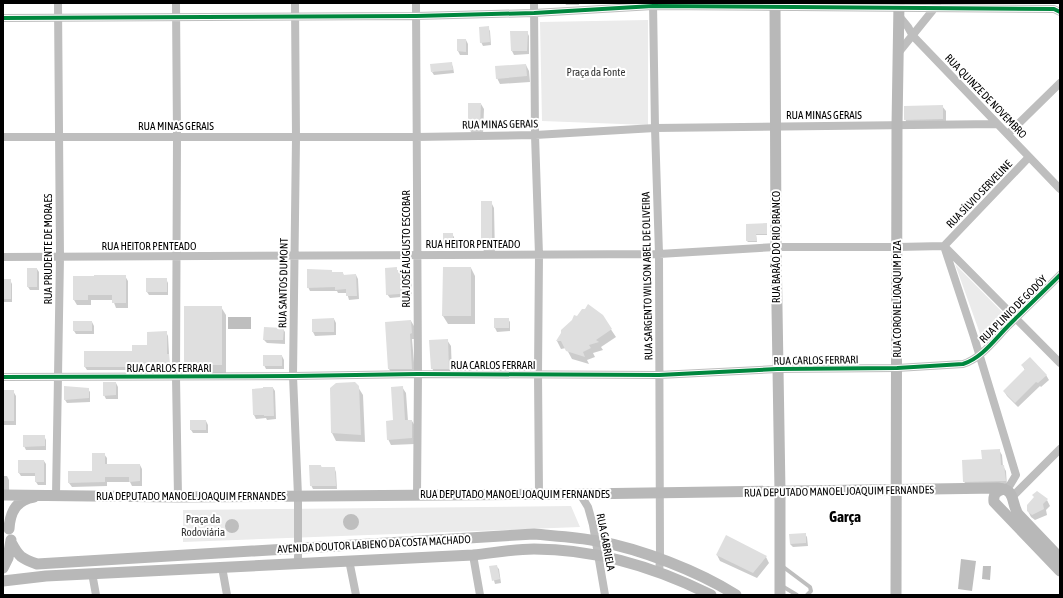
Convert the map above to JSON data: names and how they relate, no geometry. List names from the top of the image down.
{
  "streets": {
    "main road": [
      "RUA BARÃO DO RIO BRANCO",
      "RUA CORONEL JOAQUIM PIZA",
      "RUA DEPUTADO MANOEL JOAQUIM FERNANDES",
      "AVENIDA DOUTOR LABIENO DA COSTA MACHADO"
    ],
    "street": [
      "RUA QUINZE DE NOVEMBRO",
      "RUA MINAS GERAIS",
      "RUA SÍLVIO SERVELINE",
      "RUA HEITOR PENTEADO",
      "RUA PRUDENTE DE MORAES",
      "RUA JOSÉ AUGUSTO ESCOBAR",
      "RUA SARGENTO WILSON ABEL DE OLIVEIRA",
      "RUA SANTOS DUMONT",
      "RUA PLINIO DE GODÓY",
      "RUA CARLOS FERRARI",
      "RUA GABRIELA"
    ]
  },
  "crossings": [
    ["RUA QUINZE DE NOVEMBRO", "RUA MINAS GERAIS"],
    ["RUA QUINZE DE NOVEMBRO", "RUA SÍLVIO SERVELINE"],
    ["RUA QUINZE DE NOVEMBRO", "RUA CORONEL JOAQUIM PIZA"],
    ["RUA MINAS GERAIS", "RUA BARÃO DO RIO BRANCO"],
    ["RUA MINAS GERAIS", "RUA PRUDENTE DE MORAES"],
    ["RUA MINAS GERAIS", "RUA JOSÉ AUGUSTO ESCOBAR"],
    ["RUA MINAS GERAIS", "RUA SARGENTO WILSON ABEL DE OLIVEIRA"],
    ["RUA MINAS GERAIS", "RUA SANTOS DUMONT"],
    ["RUA MINAS GERAIS", "RUA CORONEL JOAQUIM PIZA"],
    ["RUA SÍLVIO SERVELINE", "RUA HEITOR PENTEADO"],
    ["RUA HEITOR PENTEADO", "RUA BARÃO DO RIO BRANCO"],
    ["RUA HEITOR PENTEADO", "RUA PRUDENTE DE MORAES"],
    ["RUA HEITOR PENTEADO", "RUA JOSÉ AUGUSTO ESCOBAR"],
    ["RUA HEITOR PENTEADO", "RUA SARGENTO WILSON ABEL DE OLIVEIRA"],
    ["RUA HEITOR PENTEADO", "RUA SANTOS DUMONT"],
    ["RUA HEITOR PENTEADO", "RUA CORONEL JOAQUIM PIZA"],
    ["RUA BARÃO DO RIO BRANCO", "RUA CARLOS FERRARI"],
    ["RUA BARÃO DO RIO BRANCO", "RUA DEPUTADO MANOEL JOAQUIM FERNANDES"],
    ["RUA PRUDENTE DE MORAES", "RUA CARLOS FERRARI"],
    ["RUA PRUDENTE DE MORAES", "RUA DEPUTADO MANOEL JOAQUIM FERNANDES"],
    ["RUA JOSÉ AUGUSTO ESCOBAR", "RUA CARLOS FERRARI"],
    ["RUA JOSÉ AUGUSTO ESCOBAR", "RUA DEPUTADO MANOEL JOAQUIM FERNANDES"],
    ["RUA SARGENTO WILSON ABEL DE OLIVEIRA", "RUA CARLOS FERRARI"],
    ["RUA SARGENTO WILSON ABEL DE OLIVEIRA", "RUA DEPUTADO MANOEL JOAQUIM FERNANDES"],
    ["RUA SARGENTO WILSON ABEL DE OLIVEIRA", "AVENIDA DOUTOR LABIENO DA COSTA MACHADO"],
    ["RUA SANTOS DUMONT", "RUA CARLOS FERRARI"],
    ["RUA SANTOS DUMONT", "RUA DEPUTADO MANOEL JOAQUIM FERNANDES"],
    ["RUA SANTOS DUMONT", "AVENIDA DOUTOR LABIENO DA COSTA MACHADO"],
    ["RUA CORONEL JOAQUIM PIZA", "RUA CARLOS FERRARI"],
    ["RUA CORONEL JOAQUIM PIZA", "RUA DEPUTADO MANOEL JOAQUIM FERNANDES"],
    ["RUA PLINIO DE GODÓY", "RUA CARLOS FERRARI"],
    ["RUA DEPUTADO MANOEL JOAQUIM FERNANDES", "RUA GABRIELA"],
    ["RUA GABRIELA", "AVENIDA DOUTOR LABIENO DA COSTA MACHADO"]
  ],
  "districts": ["Garça"],
  "parks": ["Praça da Fonte", "Praça da Rodoviária"]
}
